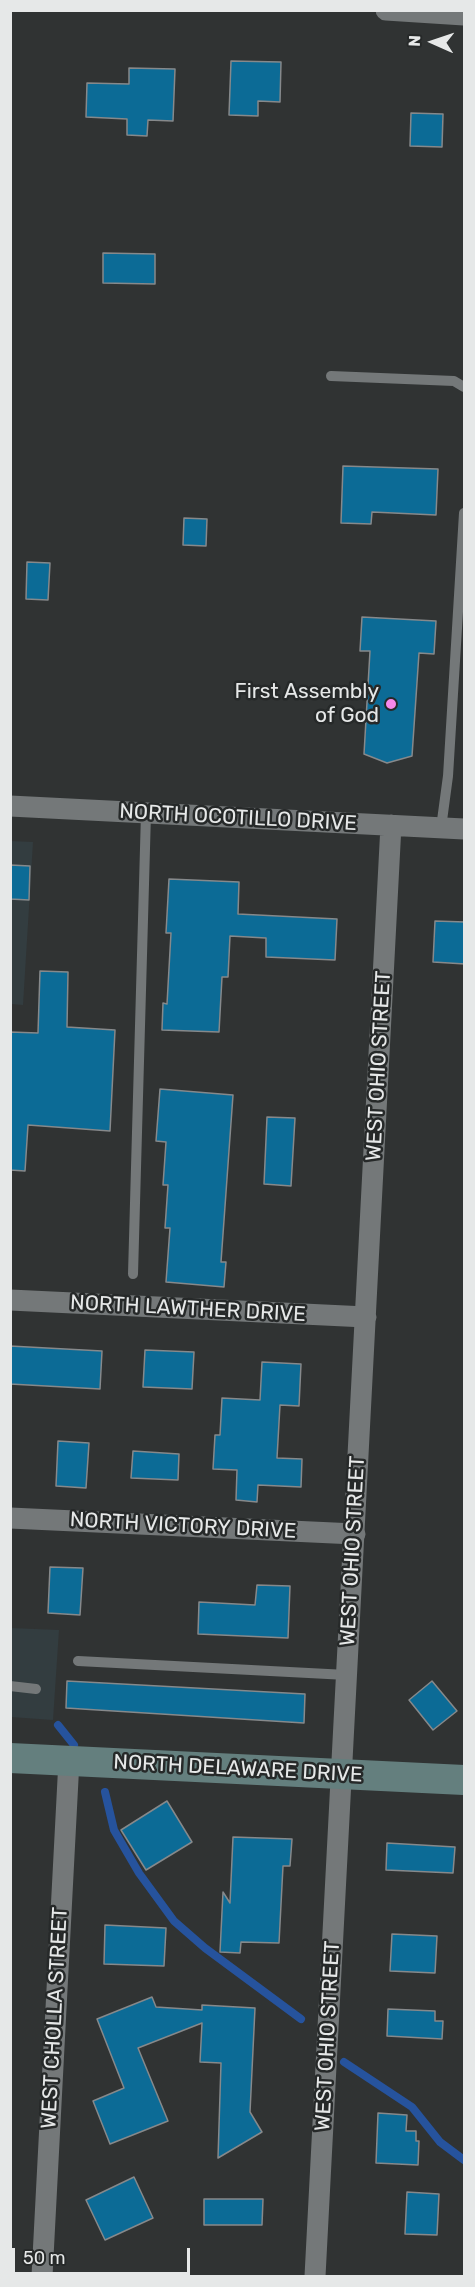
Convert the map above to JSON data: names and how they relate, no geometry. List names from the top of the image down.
{
  "streets": {
    "street": [
      "NORTH OCOTILLO DRIVE",
      "WEST OHIO STREET",
      "NORTH LAWTHER DRIVE",
      "NORTH VICTORY DRIVE",
      "NORTH DELAWARE DRIVE",
      "WEST CHOLLA STREET"
    ]
  },
  "crossings": [
    ["NORTH OCOTILLO DRIVE", "WEST OHIO STREET"],
    ["WEST OHIO STREET", "NORTH LAWTHER DRIVE"],
    ["WEST OHIO STREET", "NORTH VICTORY DRIVE"],
    ["WEST OHIO STREET", "NORTH DELAWARE DRIVE"],
    ["NORTH DELAWARE DRIVE", "WEST CHOLLA STREET"]
  ],
  "places": ["First Assembly of God"],
  "scale_bar": "50 m",
  "north": "left"
}
